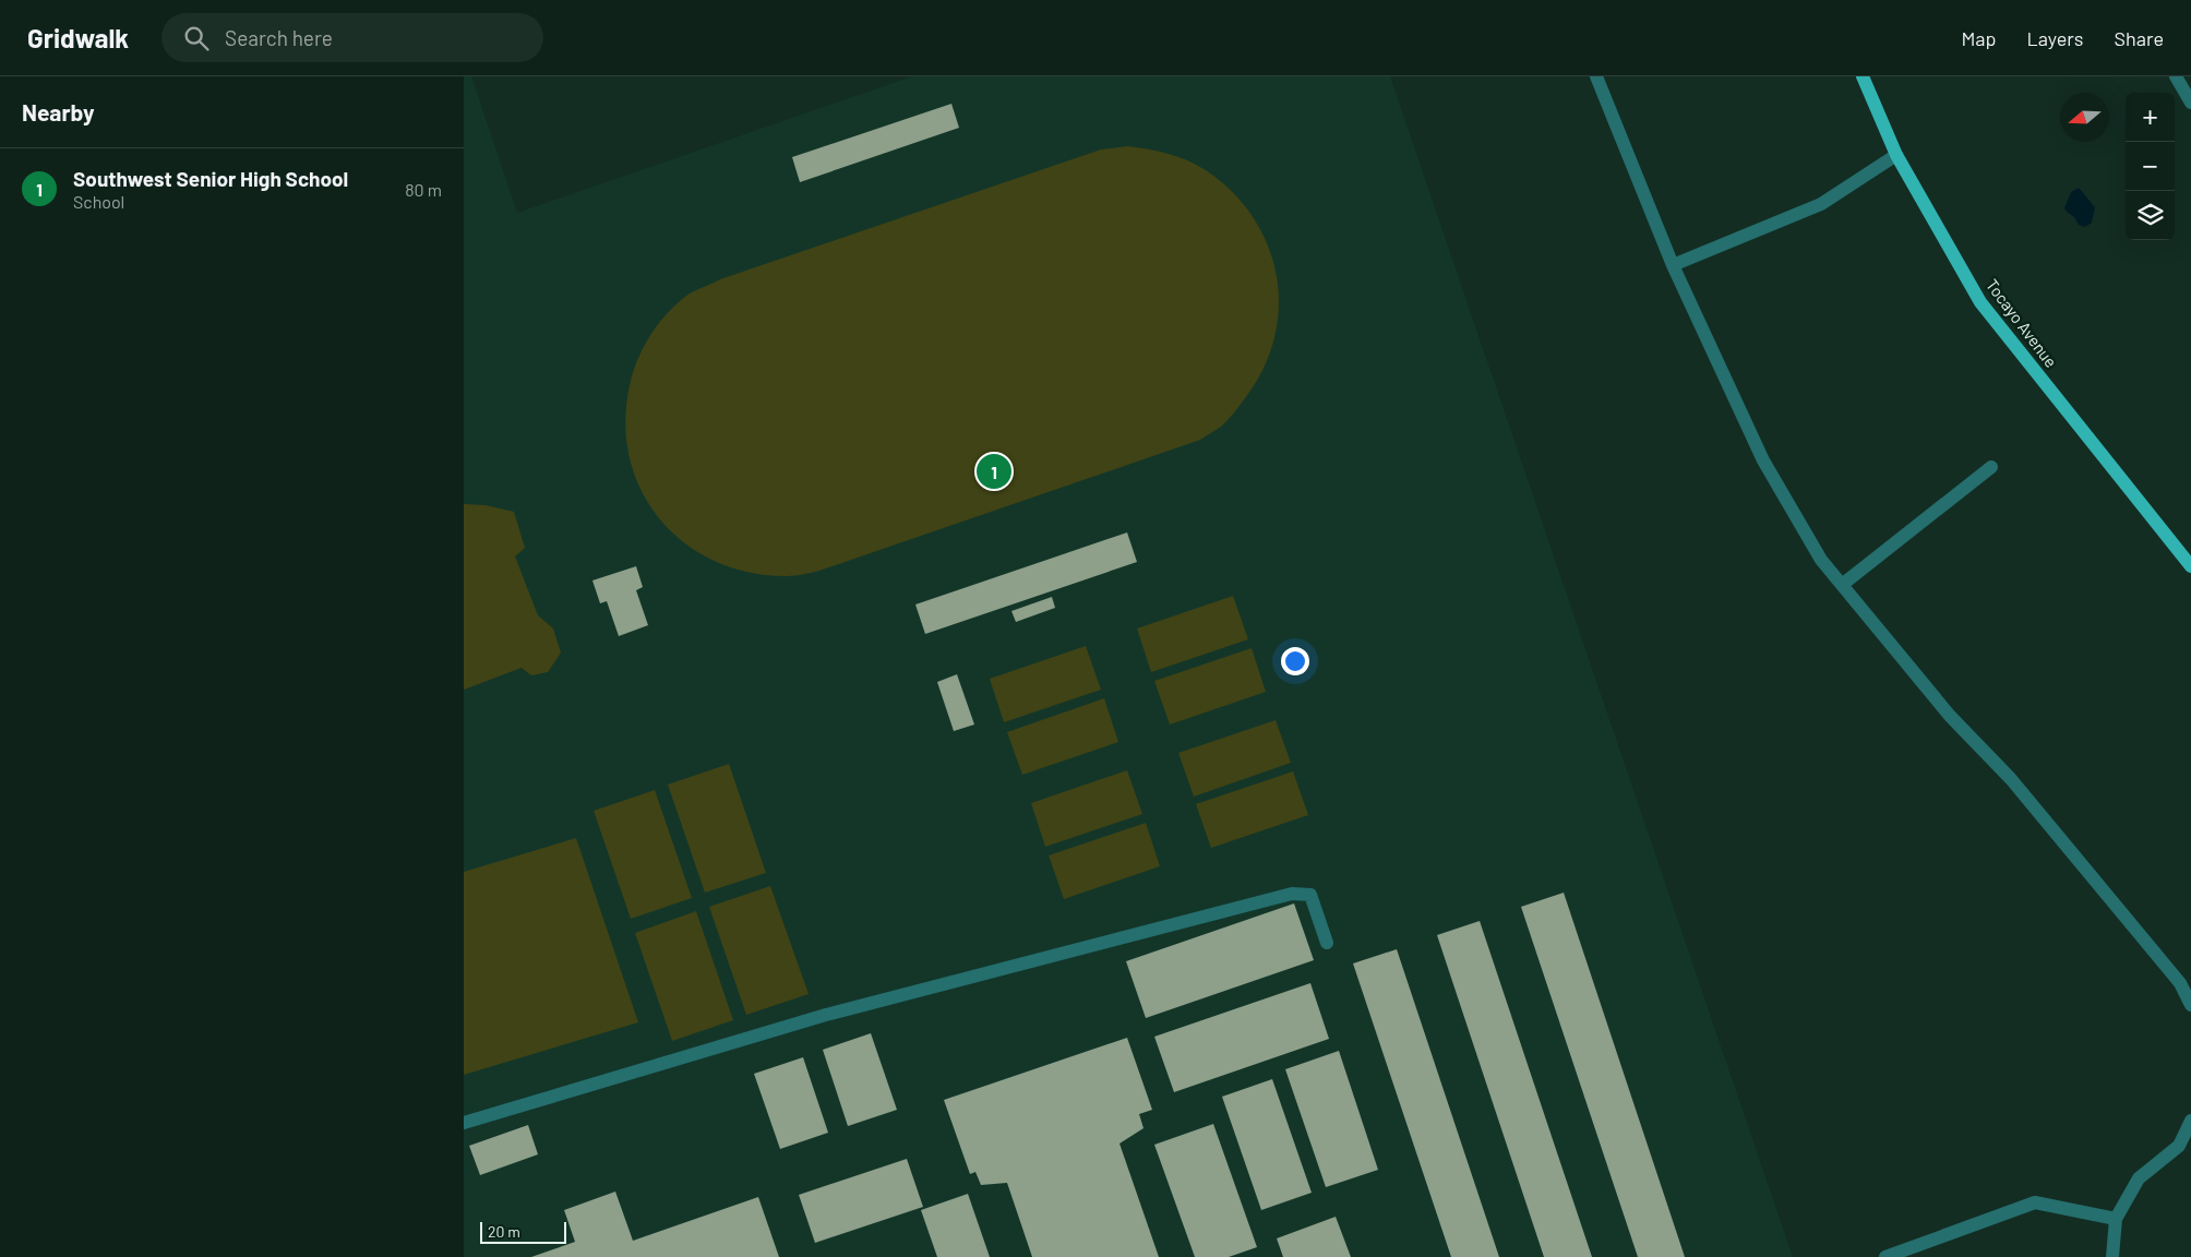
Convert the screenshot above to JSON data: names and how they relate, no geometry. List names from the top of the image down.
{
  "streets": {
    "main road": ["Tocayo Avenue"]
  },
  "scale_bar": "20 m",
  "north": "left",
  "page": {
    "header": "Gridwalk",
    "search": "Search here",
    "nav": ["Map", "Layers", "Share"],
    "heading": "Nearby",
    "map_buttons": ["+", "−"],
    "list": [
      {
        "mark": "1",
        "name": "Southwest Senior High School",
        "note": "School",
        "value": "80 m"
      }
    ],
    "pins": "1",
    "scale": "20 m"
  }
}
